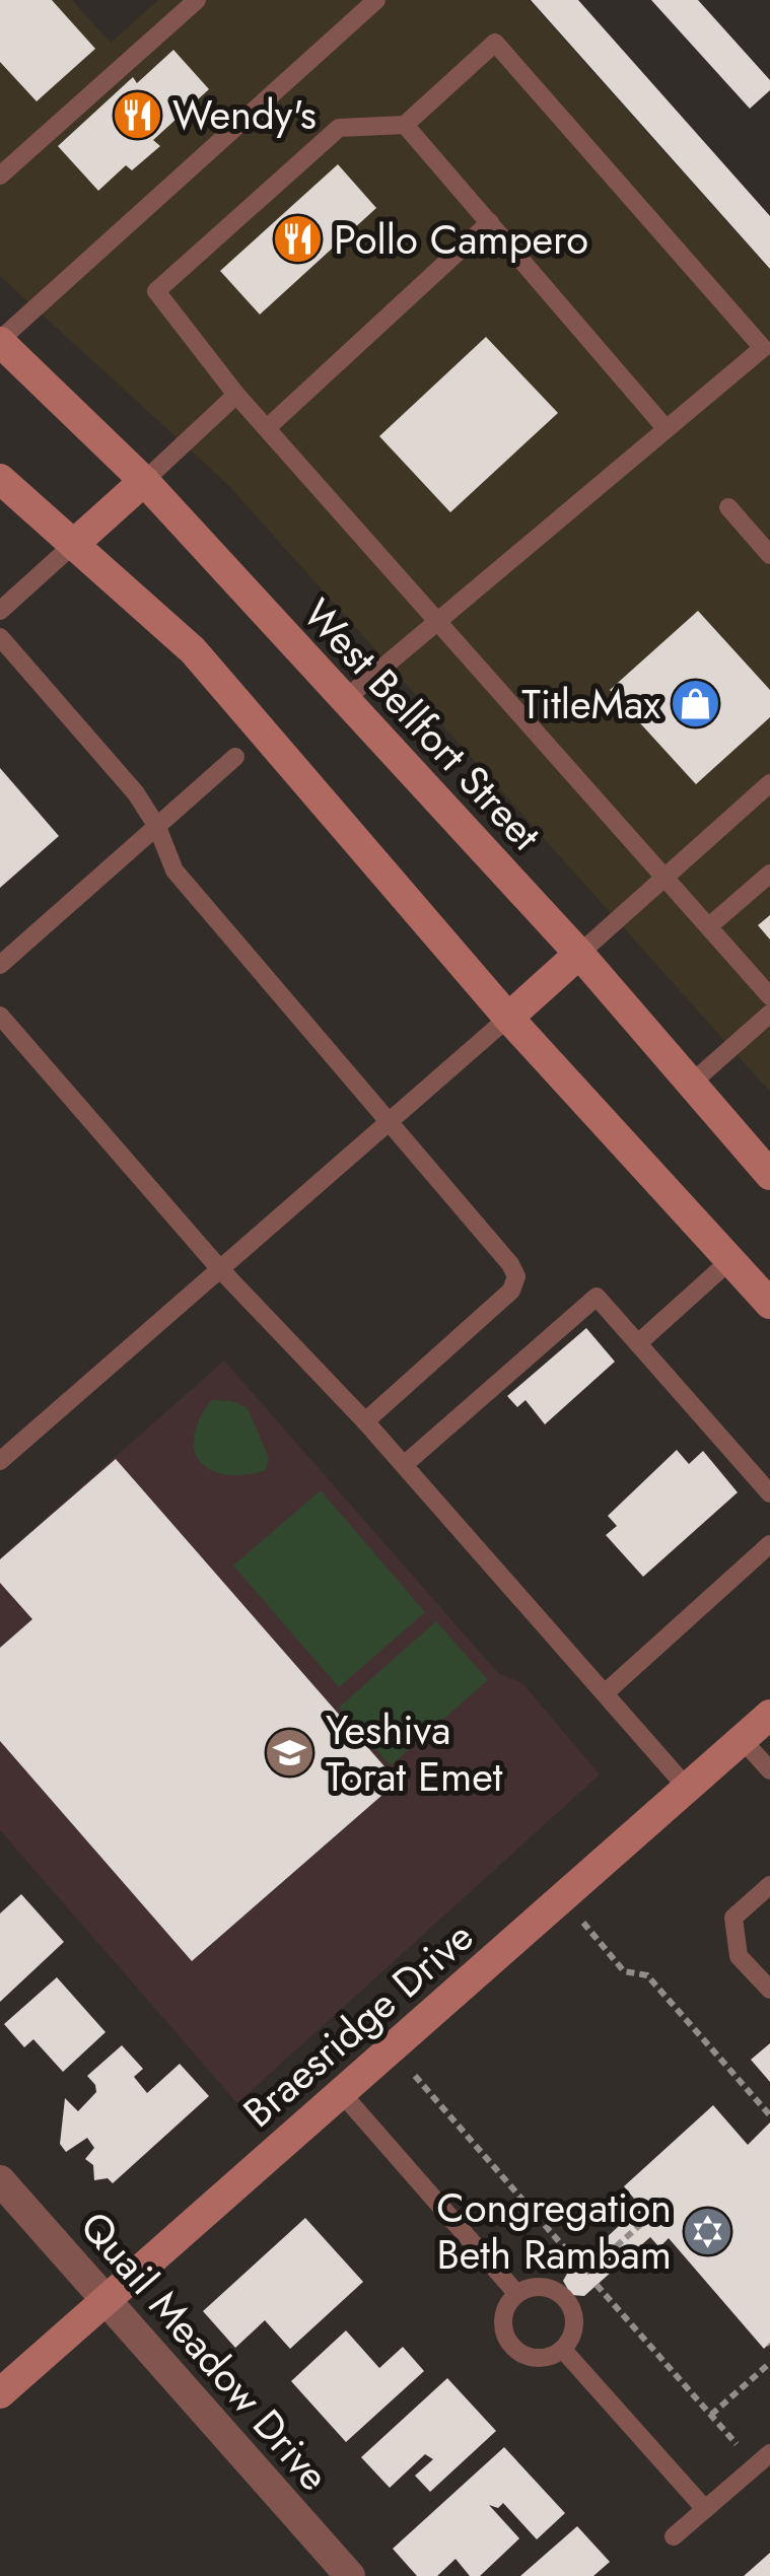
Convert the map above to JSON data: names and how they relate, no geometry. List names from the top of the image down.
{
  "streets": {
    "main road": ["West Bellfort Street", "Braesridge Drive"],
    "street": ["Quail Meadow Drive"]
  },
  "crossings": [
    ["Braesridge Drive", "Quail Meadow Drive"]
  ],
  "places": {
    "restaurant": ["Wendy's", "Pollo Campero"],
    "shop": ["TitleMax"],
    "school or university": ["Yeshiva Torat Emet"],
    "synagogue": ["Congregation Beth Rambam"]
  }
}
